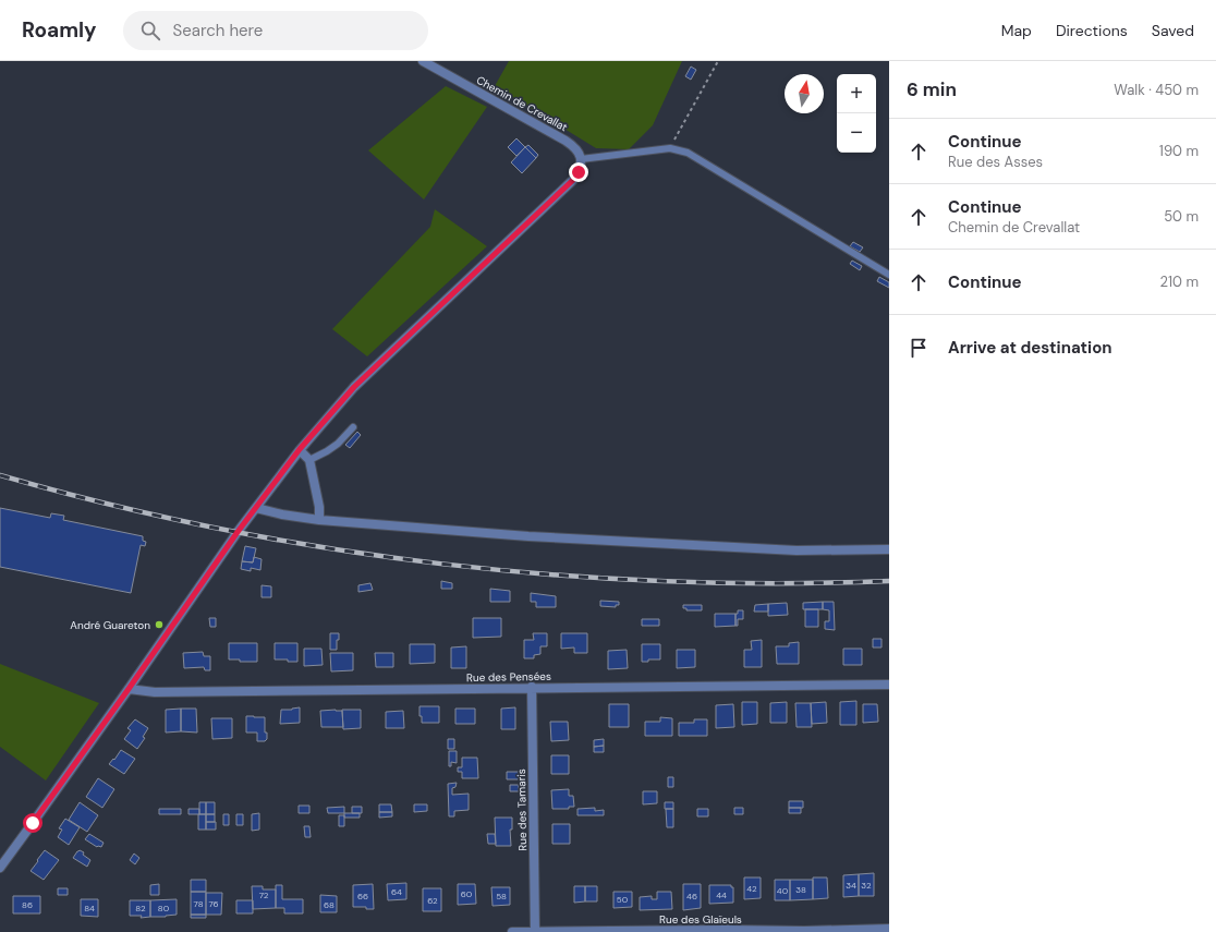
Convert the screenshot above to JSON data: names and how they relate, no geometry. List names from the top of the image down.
{
  "streets": {
    "street": [
      "Chemin de Crevallat",
      "Rue des Pensées",
      "Rue des Tamaris",
      "Rue des Glaïeuls"
    ]
  },
  "crossings": [
    ["Rue des Pensées", "Rue des Tamaris"],
    ["Rue des Tamaris", "Rue des Glaïeuls"]
  ],
  "places": ["André Guareton"],
  "house_numbers": [
    "34",
    "32",
    "42",
    "38",
    "40",
    "64",
    "60",
    "72",
    "44",
    "66",
    "58",
    "46",
    "50",
    "62",
    "78",
    "76",
    "86",
    "68",
    "84",
    "82",
    "80"
  ],
  "north": "top",
  "page": {
    "header": "Roamly",
    "search": "Search here",
    "nav": ["Map", "Directions", "Saved"],
    "heading": ["6 min", "Walk · 450 m"],
    "map_buttons": ["+", "−"],
    "list": [
      ["Continue", "Rue des Asses", "190 m"],
      ["Continue", "Chemin de Crevallat", "50 m"],
      ["Continue", "210 m"],
      "Arrive at destination"
    ]
  }
}
